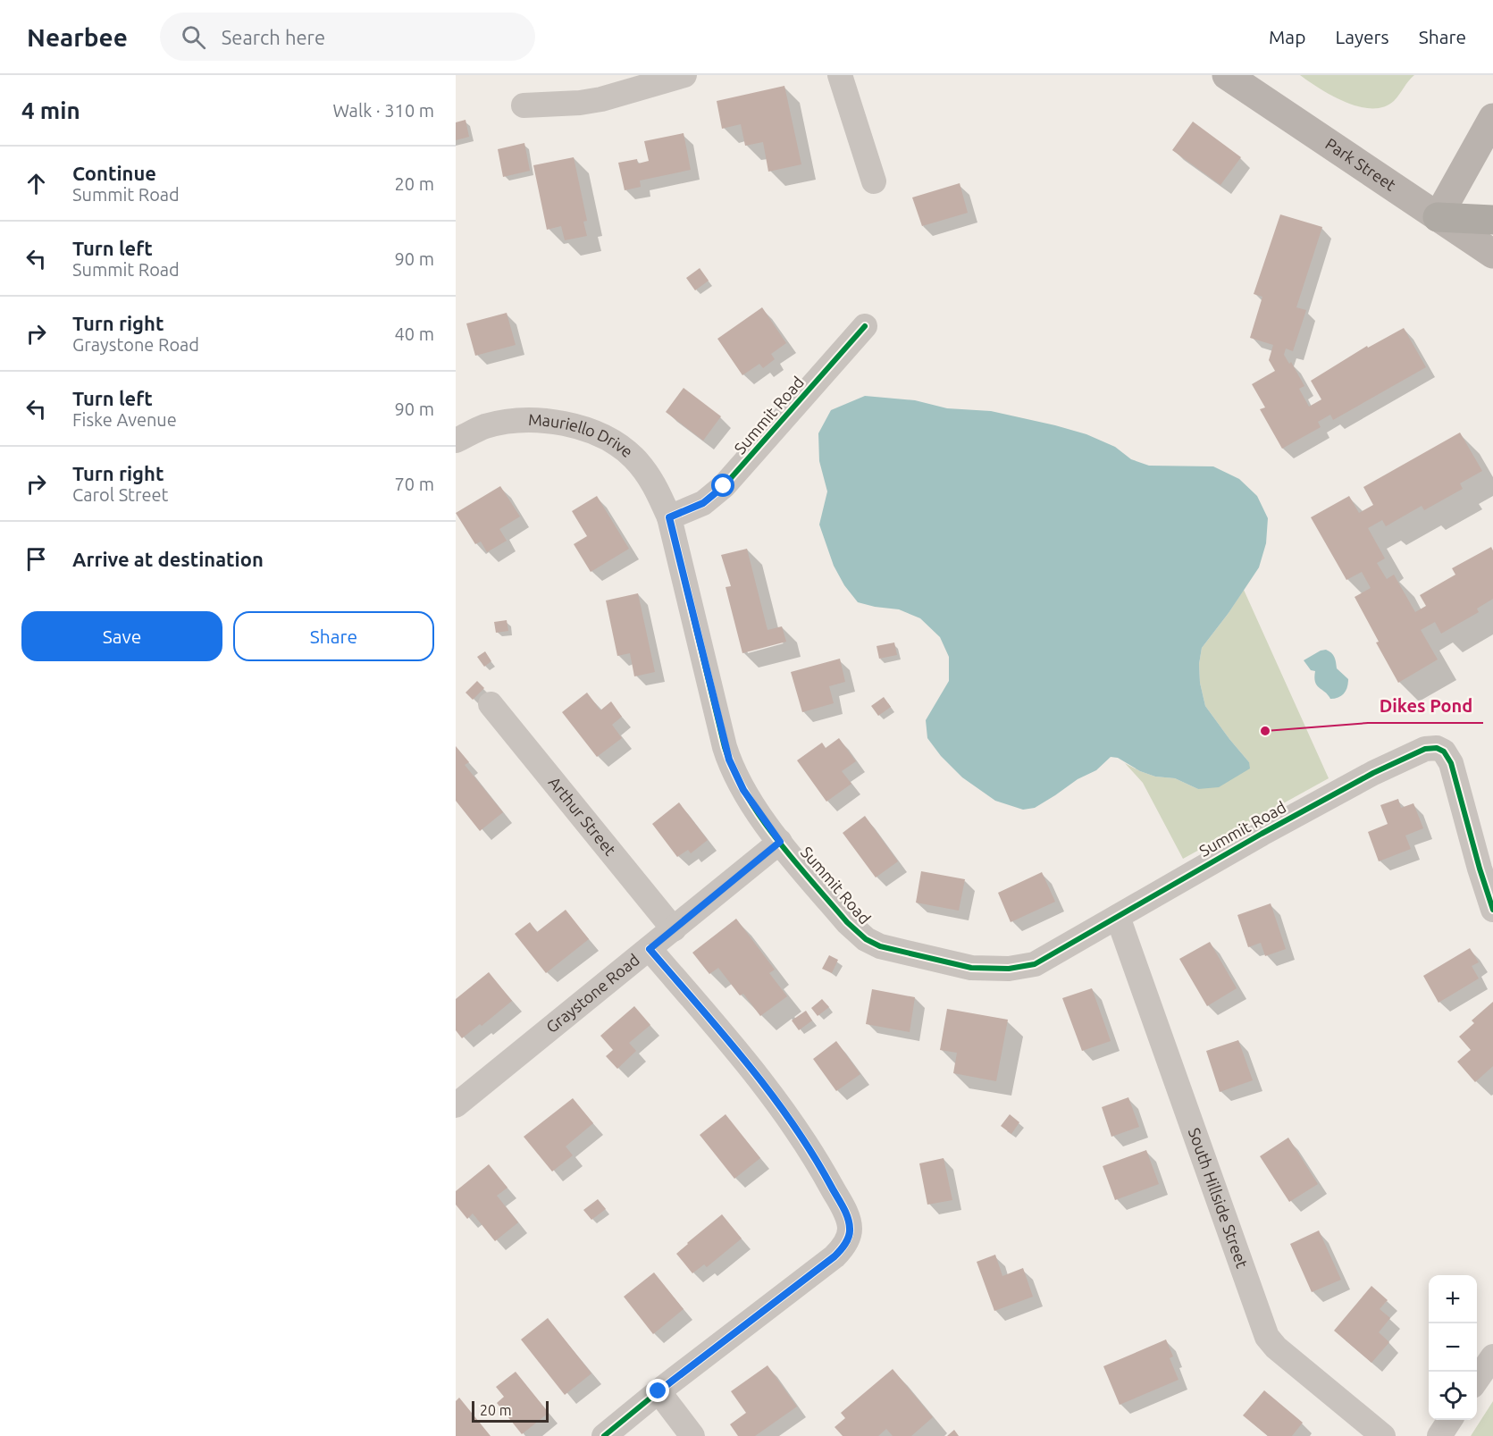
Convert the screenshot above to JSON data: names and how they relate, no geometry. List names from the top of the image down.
{
  "streets": {
    "main road": ["Park Street"],
    "street": [
      "Summit Road",
      "Mauriello Drive",
      "Arthur Street",
      "Graystone Road",
      "South Hillside Street"
    ]
  },
  "crossings": [
    ["Summit Road", "Mauriello Drive"],
    ["Summit Road", "Graystone Road"],
    ["Summit Road", "South Hillside Street"],
    ["Arthur Street", "Graystone Road"]
  ],
  "places": ["Dikes Pond"],
  "scale_bar": "20 m",
  "page": {
    "header": "Nearbee",
    "search": "Search here",
    "nav": ["Map", "Layers", "Share"],
    "heading": ["4 min", "Walk · 310 m"],
    "list": [
      ["Continue", "Summit Road", "20 m"],
      ["Turn left", "Summit Road", "90 m"],
      ["Turn right", "Graystone Road", "40 m"],
      ["Turn left", "Fiske Avenue", "90 m"],
      ["Turn right", "Carol Street", "70 m"],
      "Arrive at destination"
    ],
    "buttons": ["Save", "Share"],
    "map_buttons": ["+", "−"],
    "scale": "20 m"
  }
}
